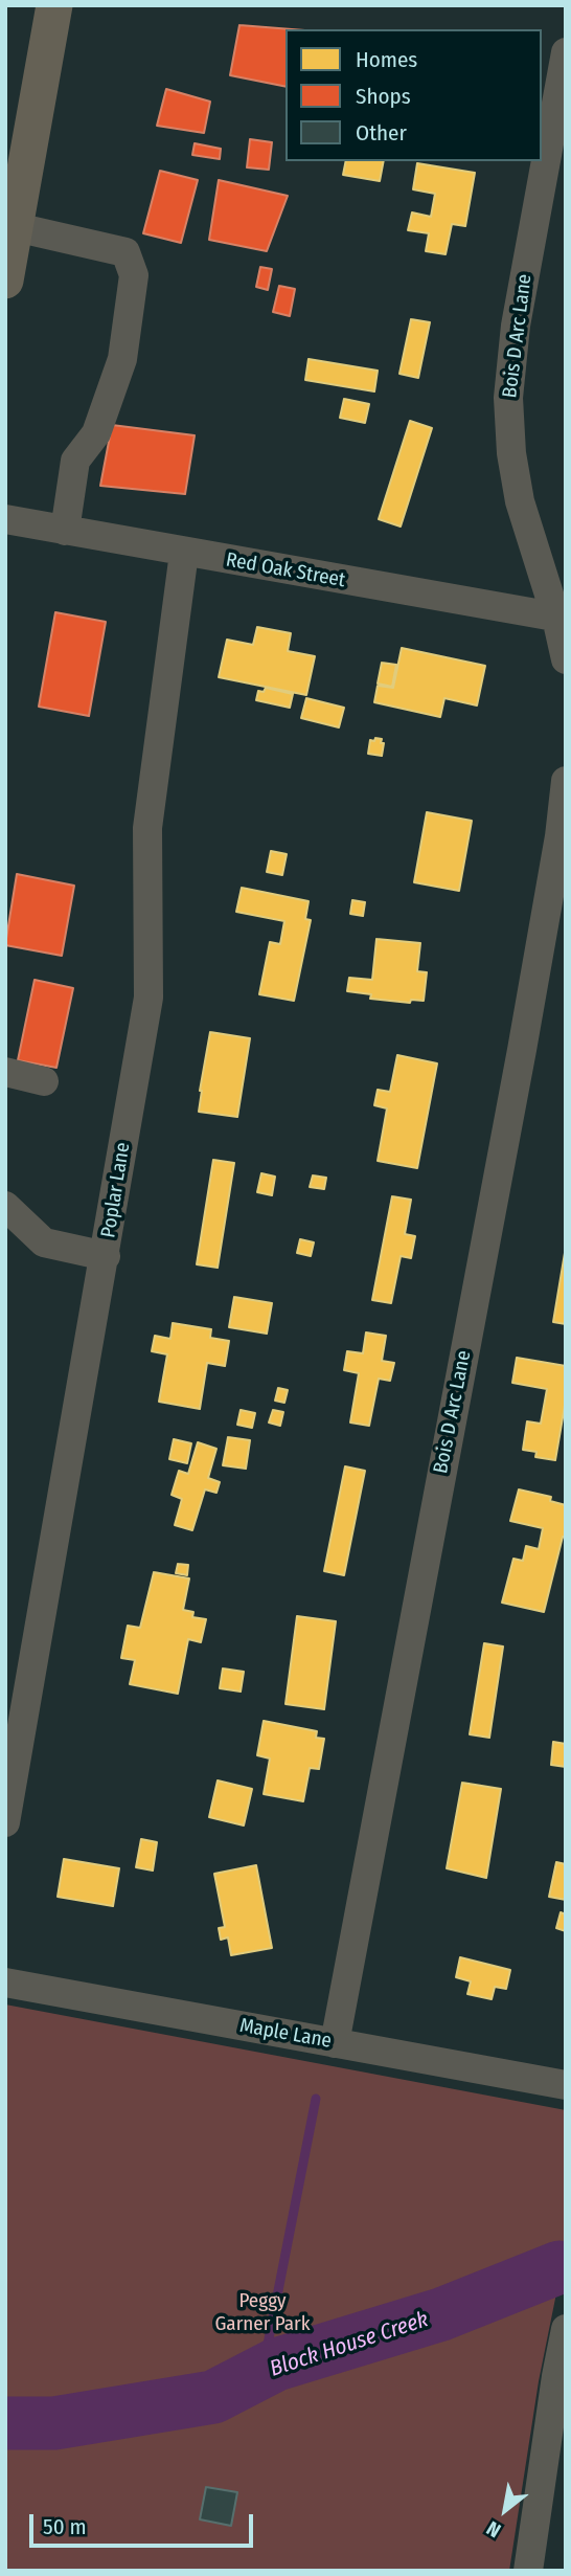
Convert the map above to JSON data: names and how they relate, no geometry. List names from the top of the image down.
{
  "streets": {
    "street": [
      "Bois D Arc Lane",
      "Red Oak Street",
      "Poplar Lane",
      "Maple Lane"
    ]
  },
  "crossings": [
    ["Bois D Arc Lane", "Red Oak Street"],
    ["Bois D Arc Lane", "Maple Lane"],
    ["Red Oak Street", "Poplar Lane"]
  ],
  "water": ["Block House Creek"],
  "parks": ["Peggy Garner Park"],
  "legend": ["Homes", "Shops", "Other"],
  "scale_bar": "50 m",
  "north": "bottom left"
}
